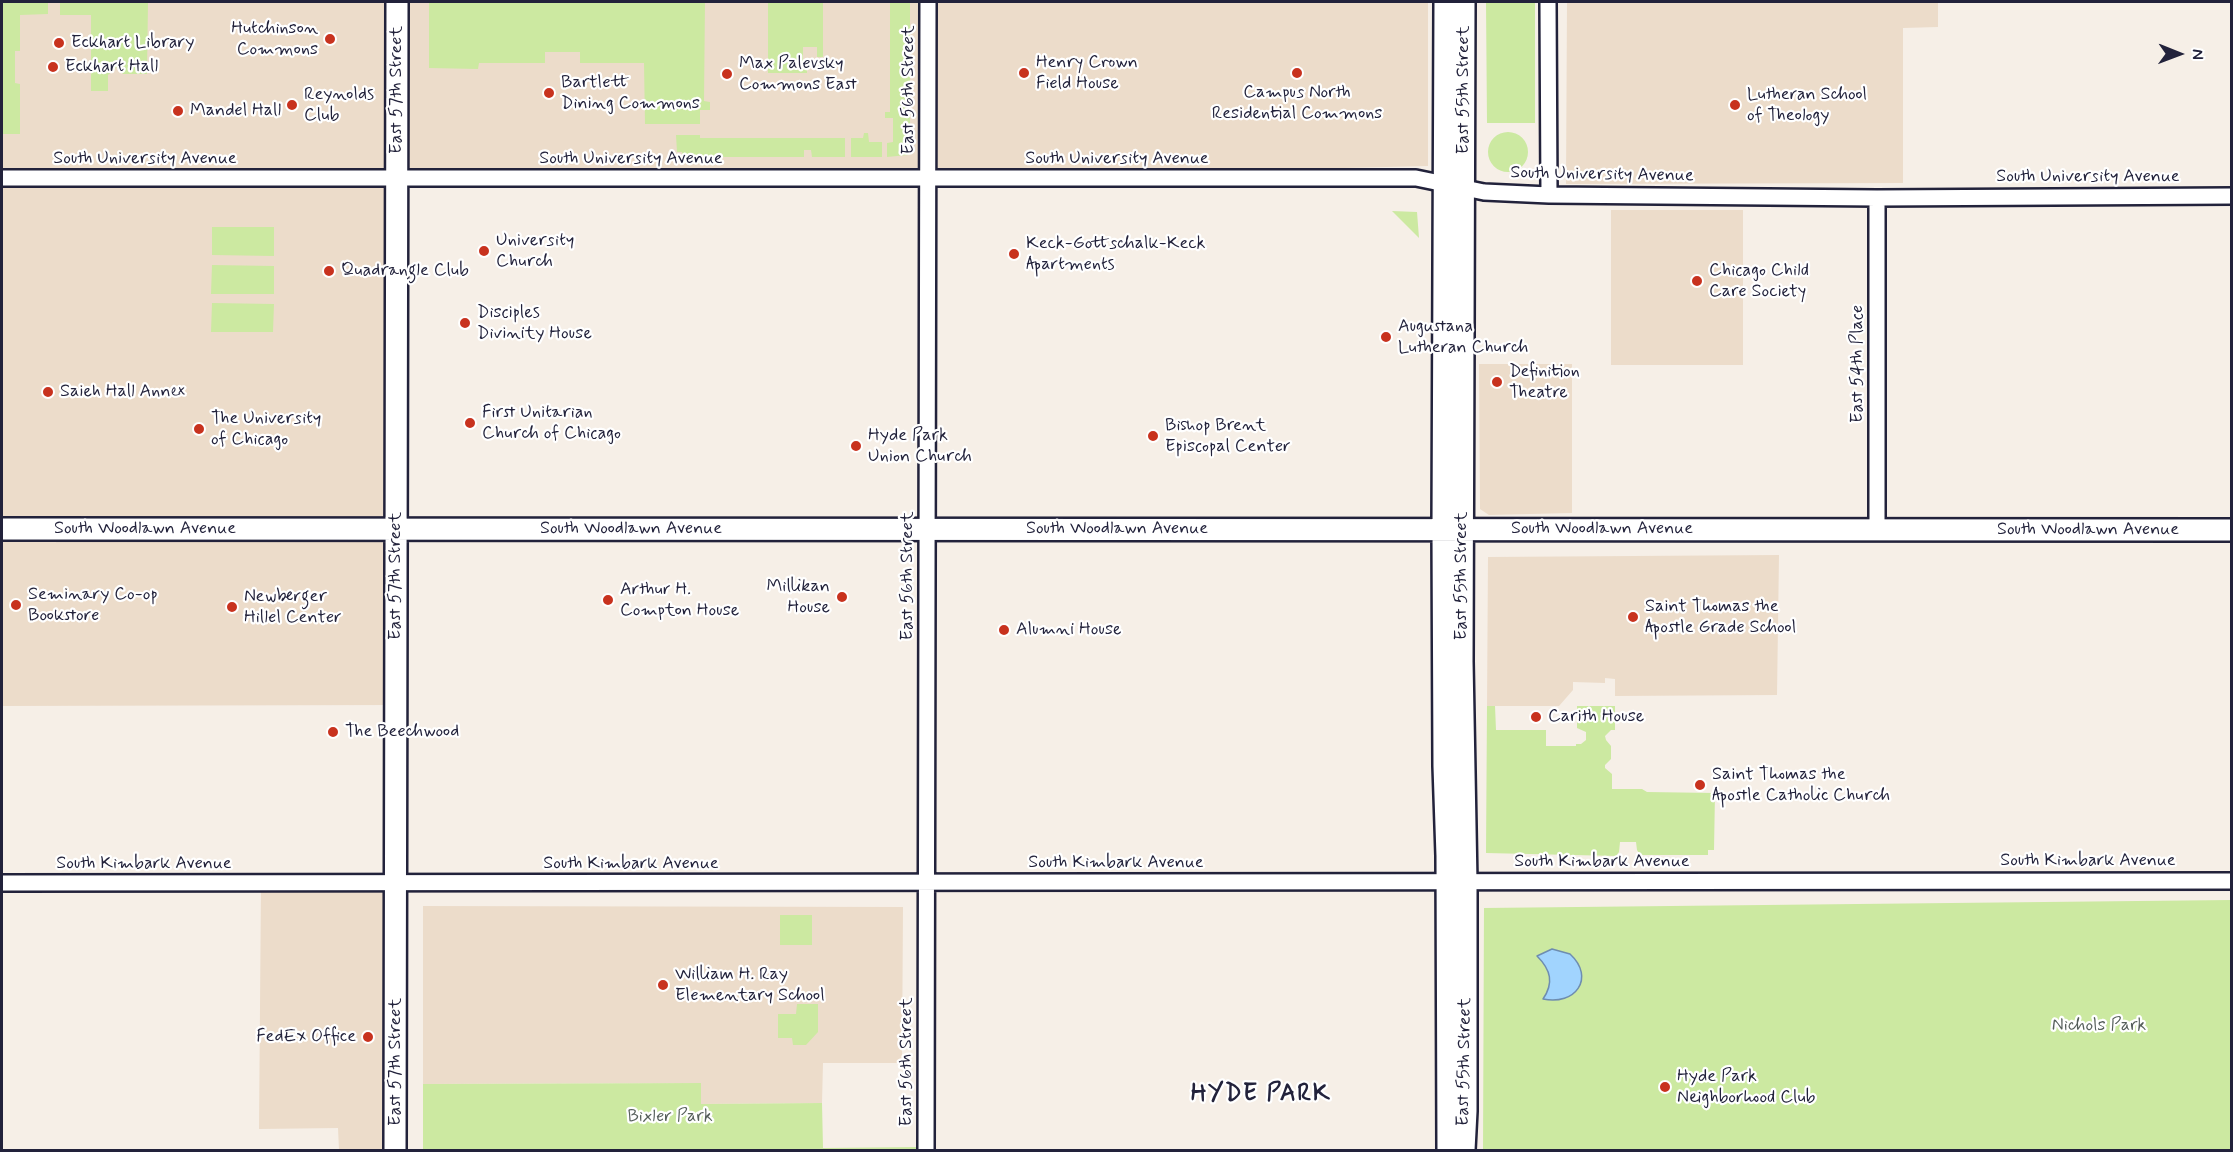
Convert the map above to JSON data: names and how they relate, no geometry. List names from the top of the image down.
{
  "streets": {
    "street": [
      "East 57th Street",
      "East 56th Street",
      "East 55th Street",
      "South University Avenue",
      "East 54th Place",
      "South Woodlawn Avenue",
      "South Kimbark Avenue"
    ]
  },
  "crossings": [
    ["East 57th Street", "South University Avenue"],
    ["East 57th Street", "South Woodlawn Avenue"],
    ["East 57th Street", "South Kimbark Avenue"],
    ["East 56th Street", "South University Avenue"],
    ["East 56th Street", "South Woodlawn Avenue"],
    ["East 56th Street", "South Kimbark Avenue"],
    ["East 55th Street", "South University Avenue"],
    ["East 55th Street", "South Woodlawn Avenue"],
    ["East 55th Street", "South Kimbark Avenue"],
    ["South University Avenue", "East 54th Place"],
    ["East 54th Place", "South Woodlawn Avenue"]
  ],
  "districts": ["HYDE PARK"],
  "parks": ["Nichols Park", "Bixler Park"],
  "places": [
    "Hutchinson Commons",
    "Eckhart Library",
    "Eckhart Hall",
    "Henry Crown Field House",
    "Campus North Residential Commons",
    "Max Palevsky Commons East",
    "Bartlett Dining Commons",
    "Reynolds Club",
    "Lutheran School of Theology",
    "Mandel Hall",
    "University Church",
    "Keck-Gottschalk-Keck Apartments",
    "Quadrangle Club",
    "Chicago Child Care Society",
    "Disciples Divinity House",
    "Augustana Lutheran Church",
    "Definition Theatre",
    "Saieh Hall Annex",
    "First Unitarian Church of Chicago",
    "The University of Chicago",
    "Bishop Brent Episcopal Center",
    "Hyde Park Union Church",
    "Millikan House",
    "Arthur H. Compton House",
    "Seminary Co-op Bookstore",
    "Newberger Hillel Center",
    "Saint Thomas the Apostle Grade School",
    "Alumni House",
    "Carith House",
    "The Beechwood",
    "Saint Thomas the Apostle Catholic Church",
    "William H. Ray Elementary School",
    "FedEx Office",
    "Hyde Park Neighborhood Club"
  ],
  "north": "right"
}
